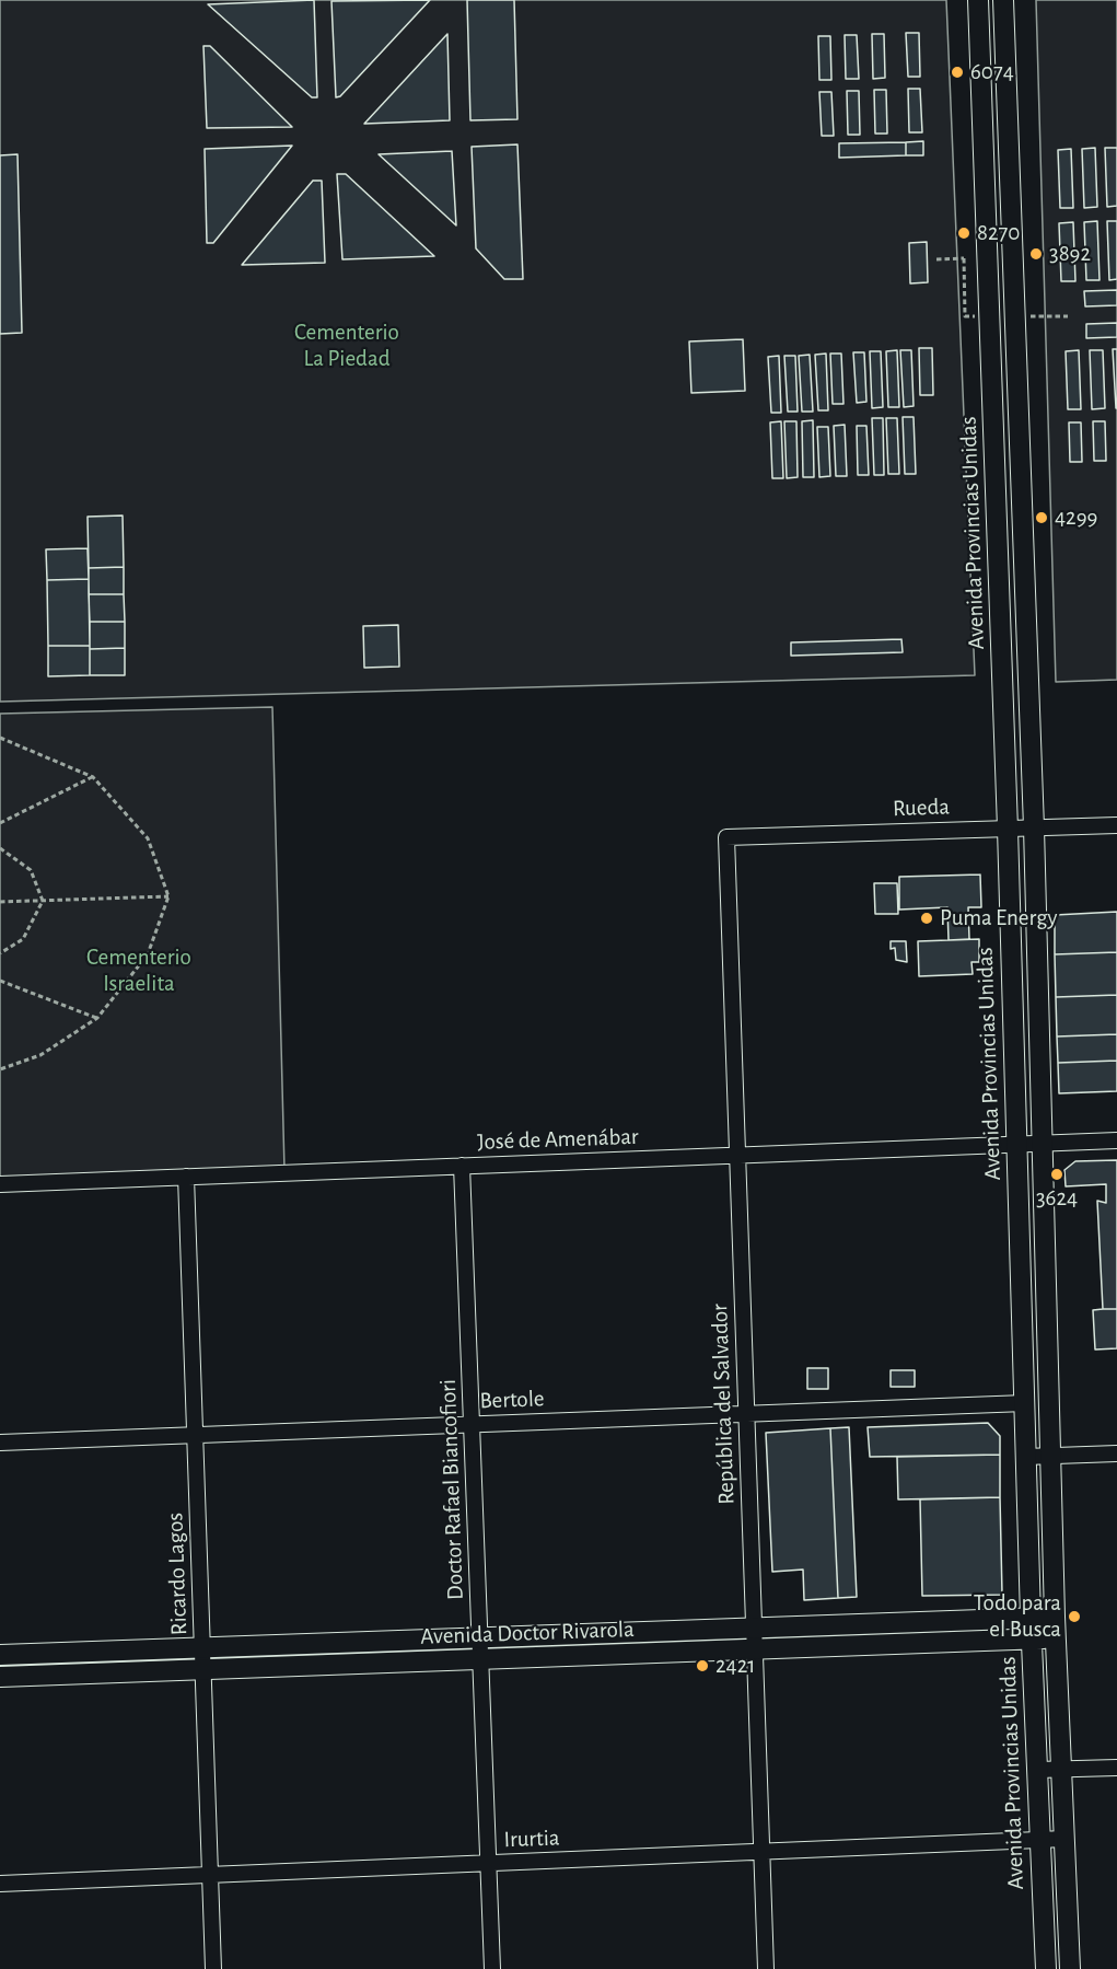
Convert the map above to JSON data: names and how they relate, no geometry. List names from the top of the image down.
{
  "streets": {
    "main road": ["Avenida Provincias Unidas", "Avenida Doctor Rivarola"],
    "street": [
      "Rueda",
      "José de Amenábar",
      "Bertole",
      "República del Salvador",
      "Doctor Rafael Biancofiori",
      "Ricardo Lagos",
      "Irurtia"
    ]
  },
  "crossings": [
    ["Avenida Provincias Unidas", "Rueda"],
    ["Avenida Provincias Unidas", "José de Amenábar"],
    ["Avenida Provincias Unidas", "Bertole"],
    ["Avenida Provincias Unidas", "Avenida Doctor Rivarola"],
    ["Avenida Provincias Unidas", "Irurtia"],
    ["Rueda", "República del Salvador"],
    ["José de Amenábar", "República del Salvador"],
    ["José de Amenábar", "Doctor Rafael Biancofiori"],
    ["José de Amenábar", "Ricardo Lagos"],
    ["Bertole", "República del Salvador"],
    ["Bertole", "Doctor Rafael Biancofiori"],
    ["Bertole", "Ricardo Lagos"],
    ["República del Salvador", "Avenida Doctor Rivarola"],
    ["República del Salvador", "Irurtia"],
    ["Doctor Rafael Biancofiori", "Avenida Doctor Rivarola"],
    ["Doctor Rafael Biancofiori", "Irurtia"],
    ["Ricardo Lagos", "Avenida Doctor Rivarola"],
    ["Ricardo Lagos", "Irurtia"]
  ],
  "parks": ["Cementerio La Piedad", "Cementerio Israelita"],
  "places": [
    "6074",
    "8270",
    "3892",
    "4299",
    "Puma Energy",
    "3624",
    "Todo para el Busca",
    "2421"
  ]
}
